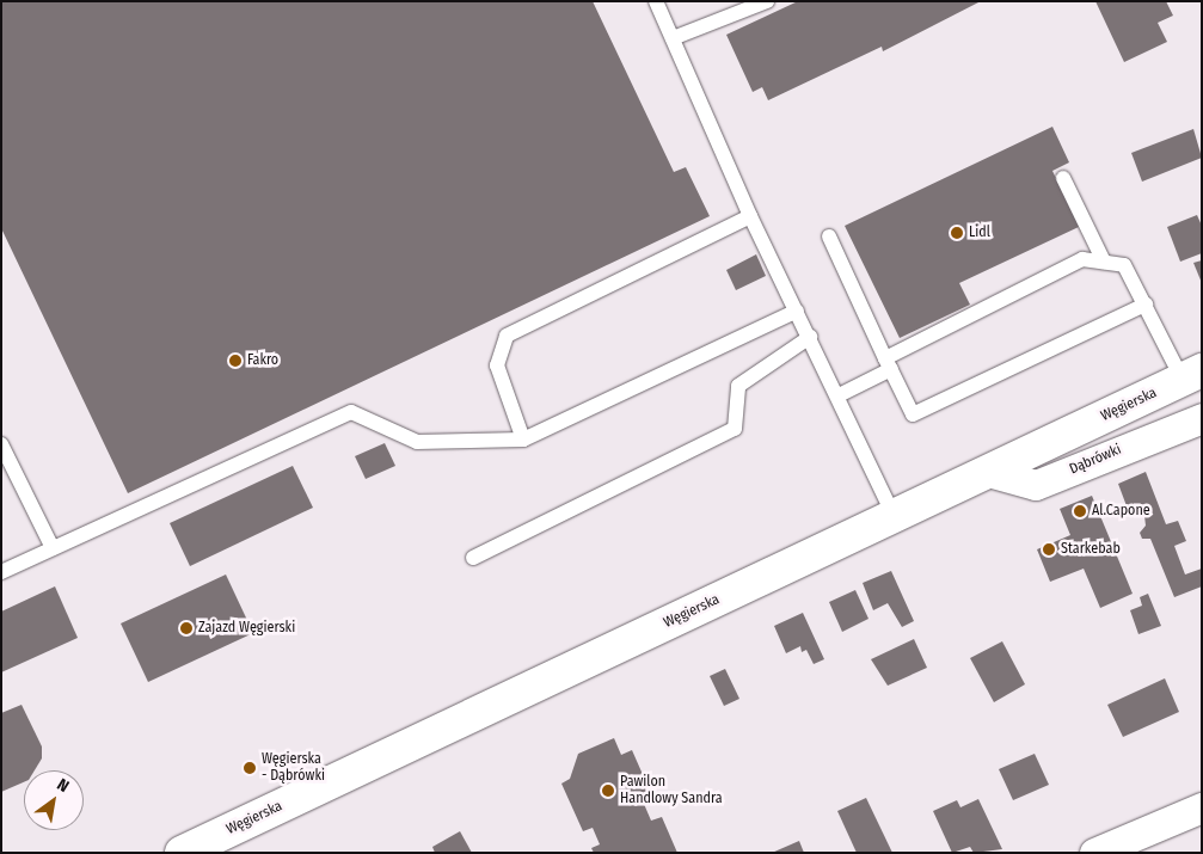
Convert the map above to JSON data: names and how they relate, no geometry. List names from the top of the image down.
{
  "streets": {
    "main road": ["Węgierska"],
    "street": ["Dąbrówki"]
  },
  "crossings": [
    ["Węgierska", "Dąbrówki"]
  ],
  "places": [
    "Lidl",
    "Fakro",
    "Al.Capone",
    "Starkebab",
    "Zajazd Węgierski",
    "Węgierska - Dąbrówki",
    "Pawilon Handlowy Sandra"
  ],
  "north": "top right"
}
